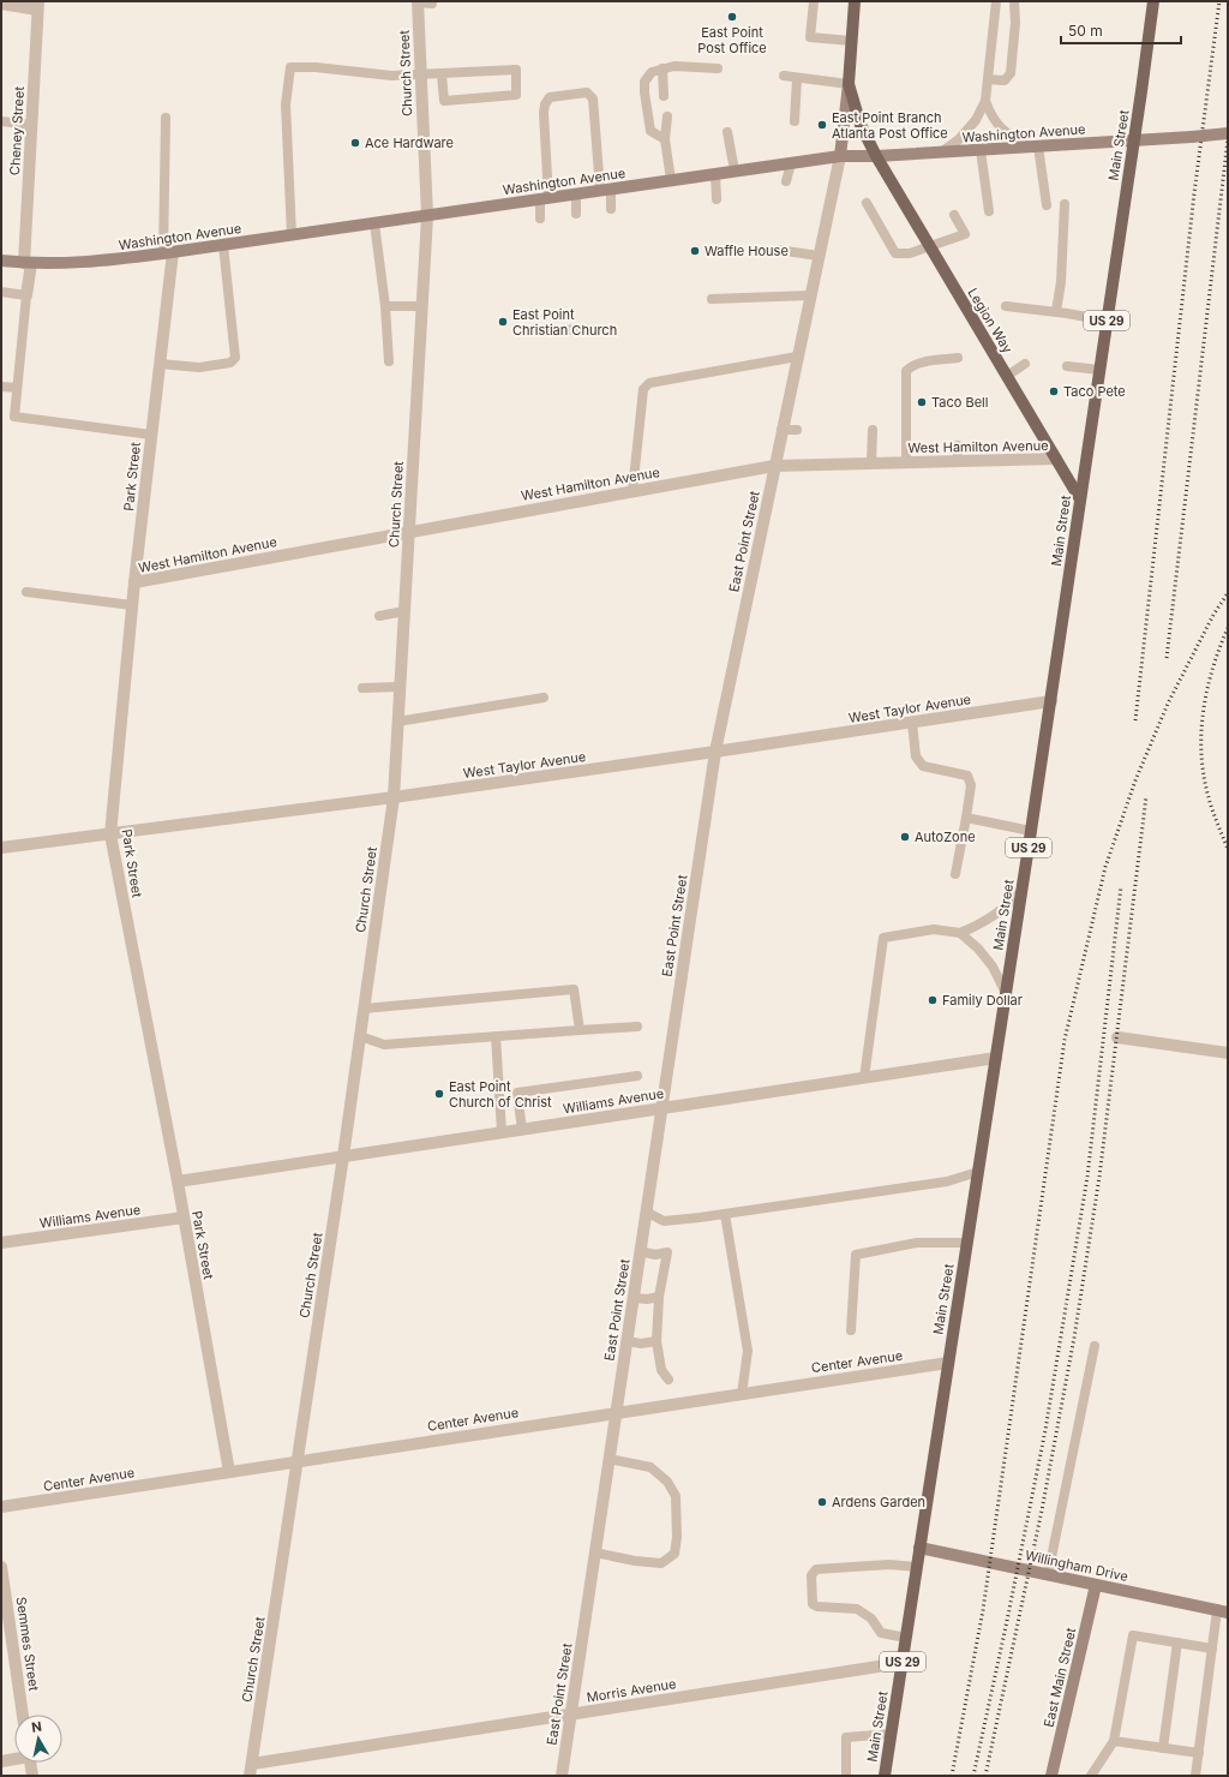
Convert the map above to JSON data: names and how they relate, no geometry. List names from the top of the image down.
{
  "streets": {
    "main road": [
      "Main Street",
      "Legion Way",
      "US 29",
      "East Point Street"
    ],
    "street": [
      "Church Street",
      "Cheney Street",
      "Washington Avenue",
      "West Hamilton Avenue",
      "Park Street",
      "West Taylor Avenue",
      "Williams Avenue",
      "Center Avenue",
      "Willingham Drive",
      "Semmes Street",
      "East Main Street",
      "Morris Avenue"
    ]
  },
  "crossings": [
    ["Church Street", "Washington Avenue"],
    ["Church Street", "West Hamilton Avenue"],
    ["Church Street", "West Taylor Avenue"],
    ["Church Street", "Williams Avenue"],
    ["Church Street", "Center Avenue"],
    ["Church Street", "Morris Avenue"],
    ["Cheney Street", "Washington Avenue"],
    ["Washington Avenue", "Main Street"],
    ["Washington Avenue", "Legion Way"],
    ["Washington Avenue", "Park Street"],
    ["Washington Avenue", "East Point Street"],
    ["Main Street", "Legion Way"],
    ["Main Street", "West Taylor Avenue"],
    ["Main Street", "Williams Avenue"],
    ["Main Street", "Center Avenue"],
    ["Main Street", "Willingham Drive"],
    ["Main Street", "Morris Avenue"],
    ["Legion Way", "West Hamilton Avenue"],
    ["Legion Way", "East Point Street"],
    ["West Hamilton Avenue", "Park Street"],
    ["West Hamilton Avenue", "East Point Street"],
    ["Park Street", "West Taylor Avenue"],
    ["Park Street", "Williams Avenue"],
    ["Park Street", "Center Avenue"],
    ["East Point Street", "West Taylor Avenue"],
    ["East Point Street", "Williams Avenue"],
    ["East Point Street", "Center Avenue"],
    ["East Point Street", "Morris Avenue"],
    ["Willingham Drive", "East Main Street"]
  ],
  "places": [
    "East Point Post Office",
    "East Point Branch Atlanta Post Office",
    "Ace Hardware",
    "Waffle House",
    "East Point Christian Church",
    "Taco Pete",
    "Taco Bell",
    "AutoZone",
    "Family Dollar",
    "East Point Church of Christ",
    "Ardens Garden"
  ],
  "scale_bar": "50 m",
  "north": "top"
}
